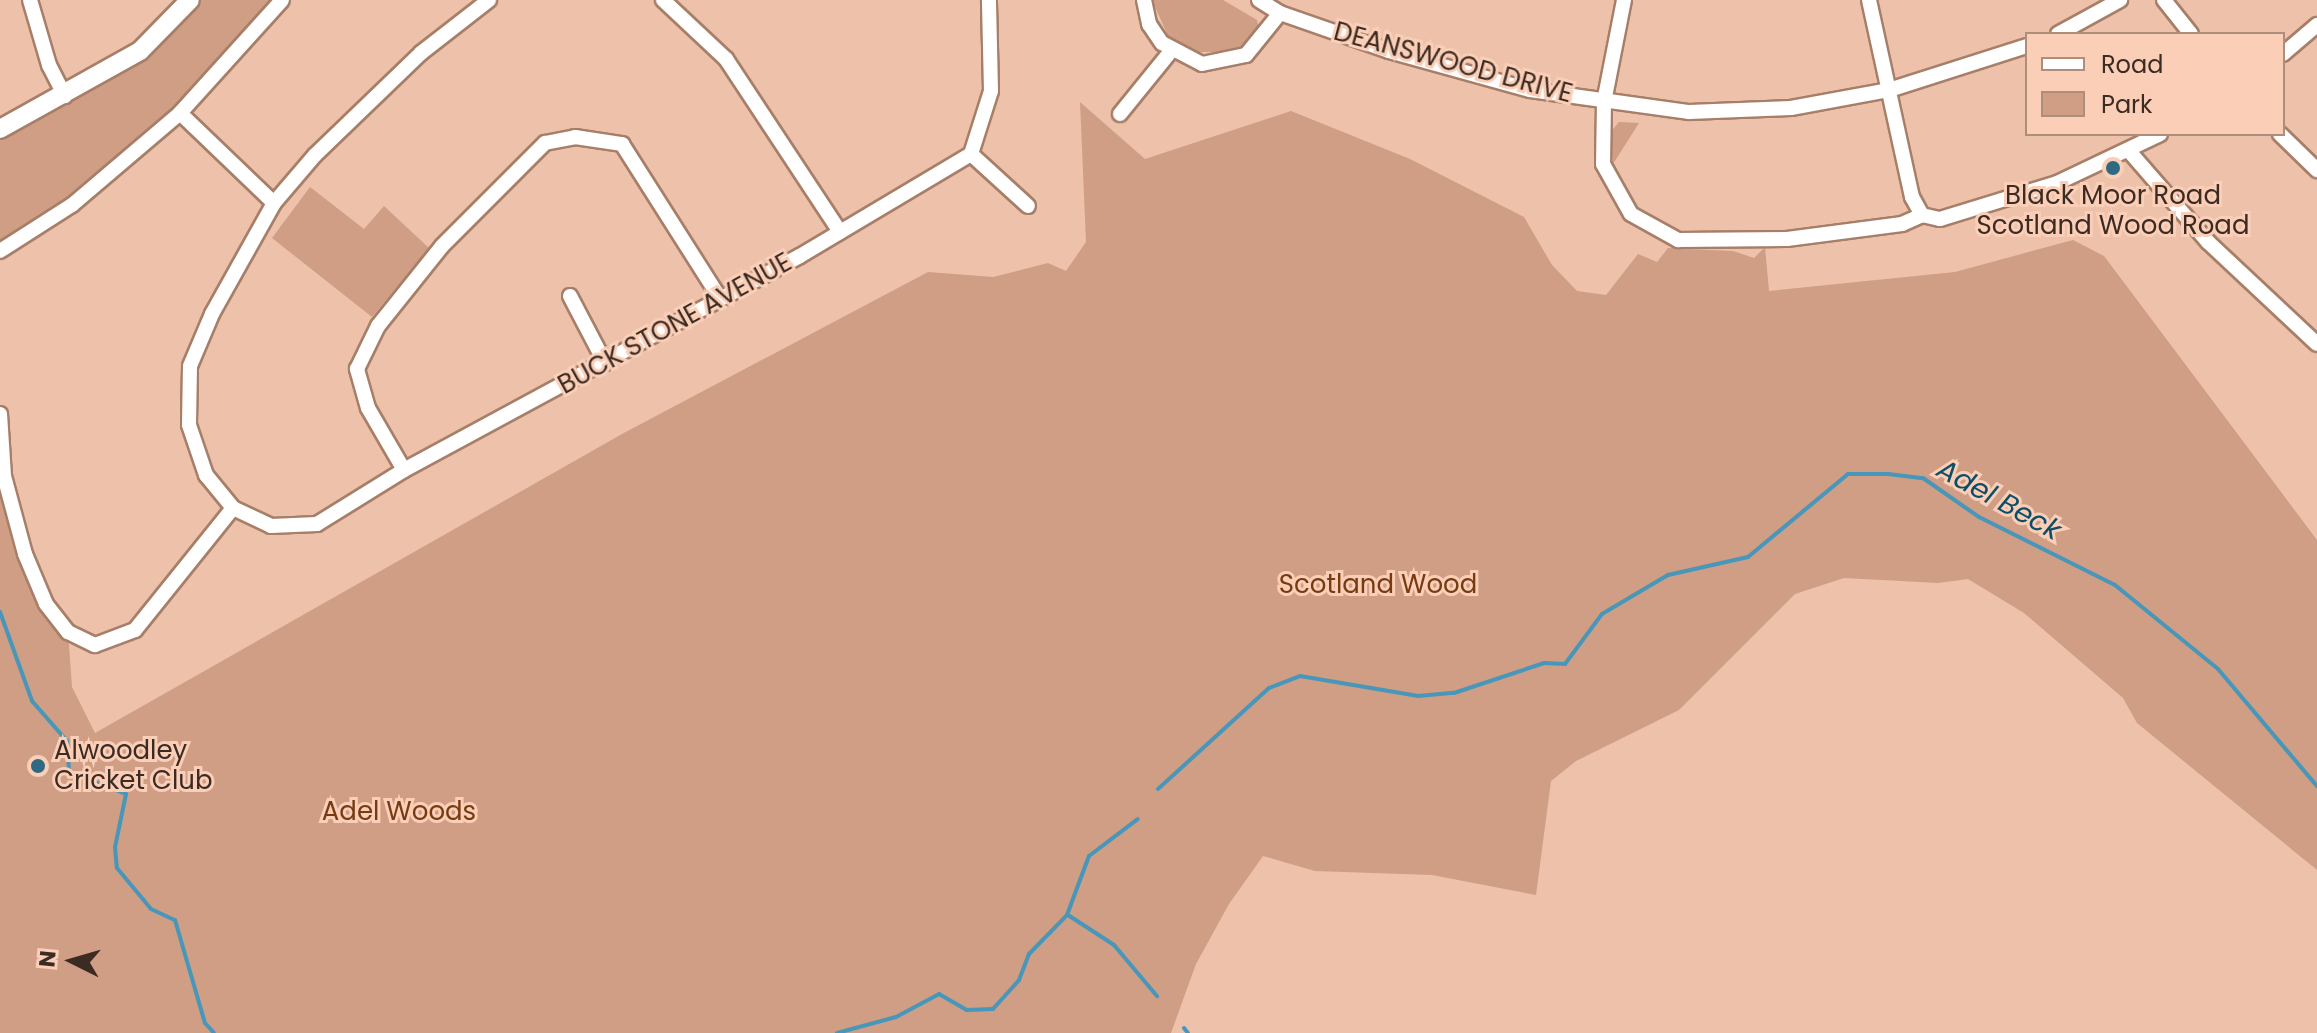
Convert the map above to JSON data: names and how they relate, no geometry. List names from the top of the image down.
{
  "streets": {
    "street": ["DEANSWOOD DRIVE", "BUCK STONE AVENUE"]
  },
  "water": ["Adel Beck"],
  "parks": ["Scotland Wood", "Adel Woods"],
  "places": ["Black Moor Road Scotland Wood Road", "Alwoodley Cricket Club"],
  "legend": ["Road", "Park"],
  "north": "left"
}
